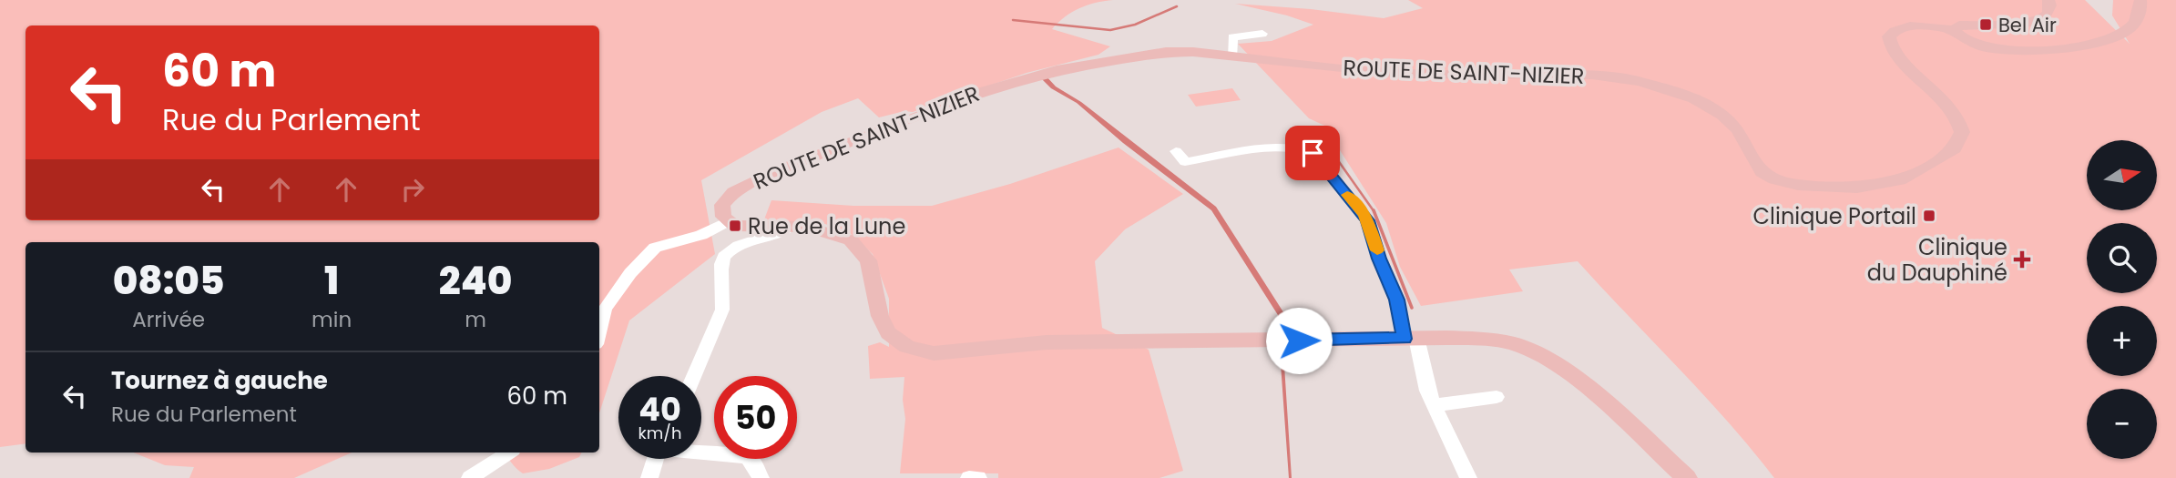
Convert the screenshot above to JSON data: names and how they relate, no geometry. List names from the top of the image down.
{
  "streets": {
    "main road": ["ROUTE DE SAINT-NIZIER"]
  },
  "places": {
    "transit": ["Bel Air", "Clinique Portail", "Rue de la Lune"],
    "health": ["Clinique du Dauphiné"]
  },
  "north": "right",
  "page": {
    "turn": ["60 m", "Rue du Parlement"],
    "map_buttons": ["+", "−"],
    "eta": [
      "08:05",
      "Arrivée",
      "1",
      "min",
      "240",
      "m"
    ],
    "list": [
      {
        "name": "Tournez à gauche",
        "note": "Rue du Parlement",
        "value": "60 m"
      }
    ],
    "speed": "40 km/h",
    "limit": "50"
  }
}
